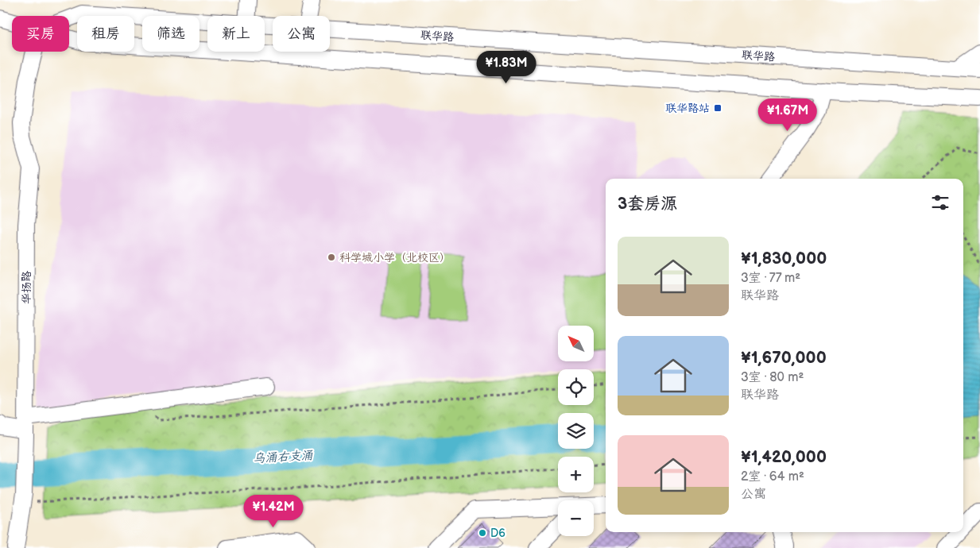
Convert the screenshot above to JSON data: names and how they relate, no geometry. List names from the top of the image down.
{
  "streets": {
    "street": ["联华路", "华扬路"]
  },
  "water": ["乌涌右支涌"],
  "places": {
    "transit": ["联华路站"],
    "other": ["科学城小学（北校区）", "D6"]
  },
  "north": "top left",
  "page": {
    "chip": [
      "买房",
      "租房",
      "筛选",
      "新上",
      "公寓"
    ],
    "price": ["¥1.83M", "¥1.67M", "¥1.42M"],
    "heading": "3套房源",
    "list": [
      {
        "name": "¥1,830,000",
        "note": "3室 · 77 m² · 联华路"
      },
      {
        "name": "¥1,670,000",
        "note": "3室 · 80 m² · 联华路"
      },
      {
        "name": "¥1,420,000",
        "note": "2室 · 64 m² · 公寓"
      }
    ],
    "map_buttons": ["+", "−"]
  }
}
